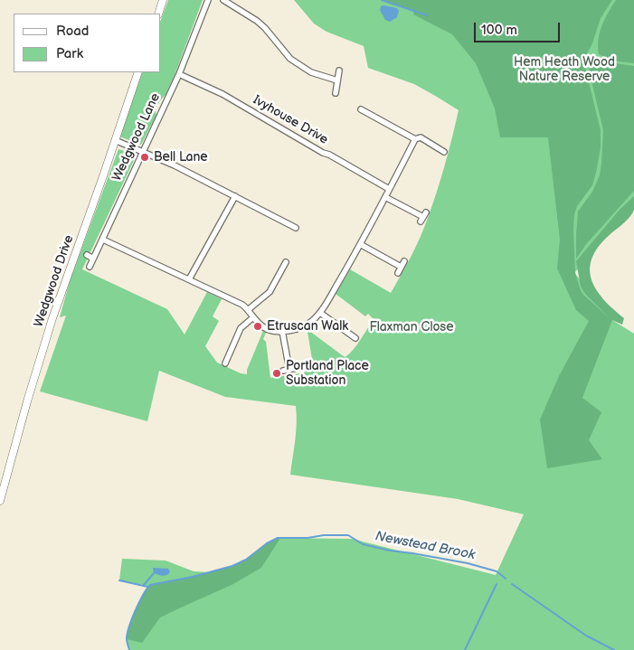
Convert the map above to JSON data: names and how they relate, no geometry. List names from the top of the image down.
{
  "streets": {
    "street": ["Ivyhouse Drive", "Wedgwood Lane", "Wedgwood Drive"]
  },
  "crossings": [
    ["Ivyhouse Drive", "Wedgwood Lane"]
  ],
  "water": ["Newstead Brook"],
  "parks": ["Hem Heath Wood Nature Reserve", "Flaxman Close"],
  "places": ["Bell Lane", "Etruscan Walk", "Portland Place Substation"],
  "legend": ["Road", "Park"],
  "scale_bar": "100 m"
}
